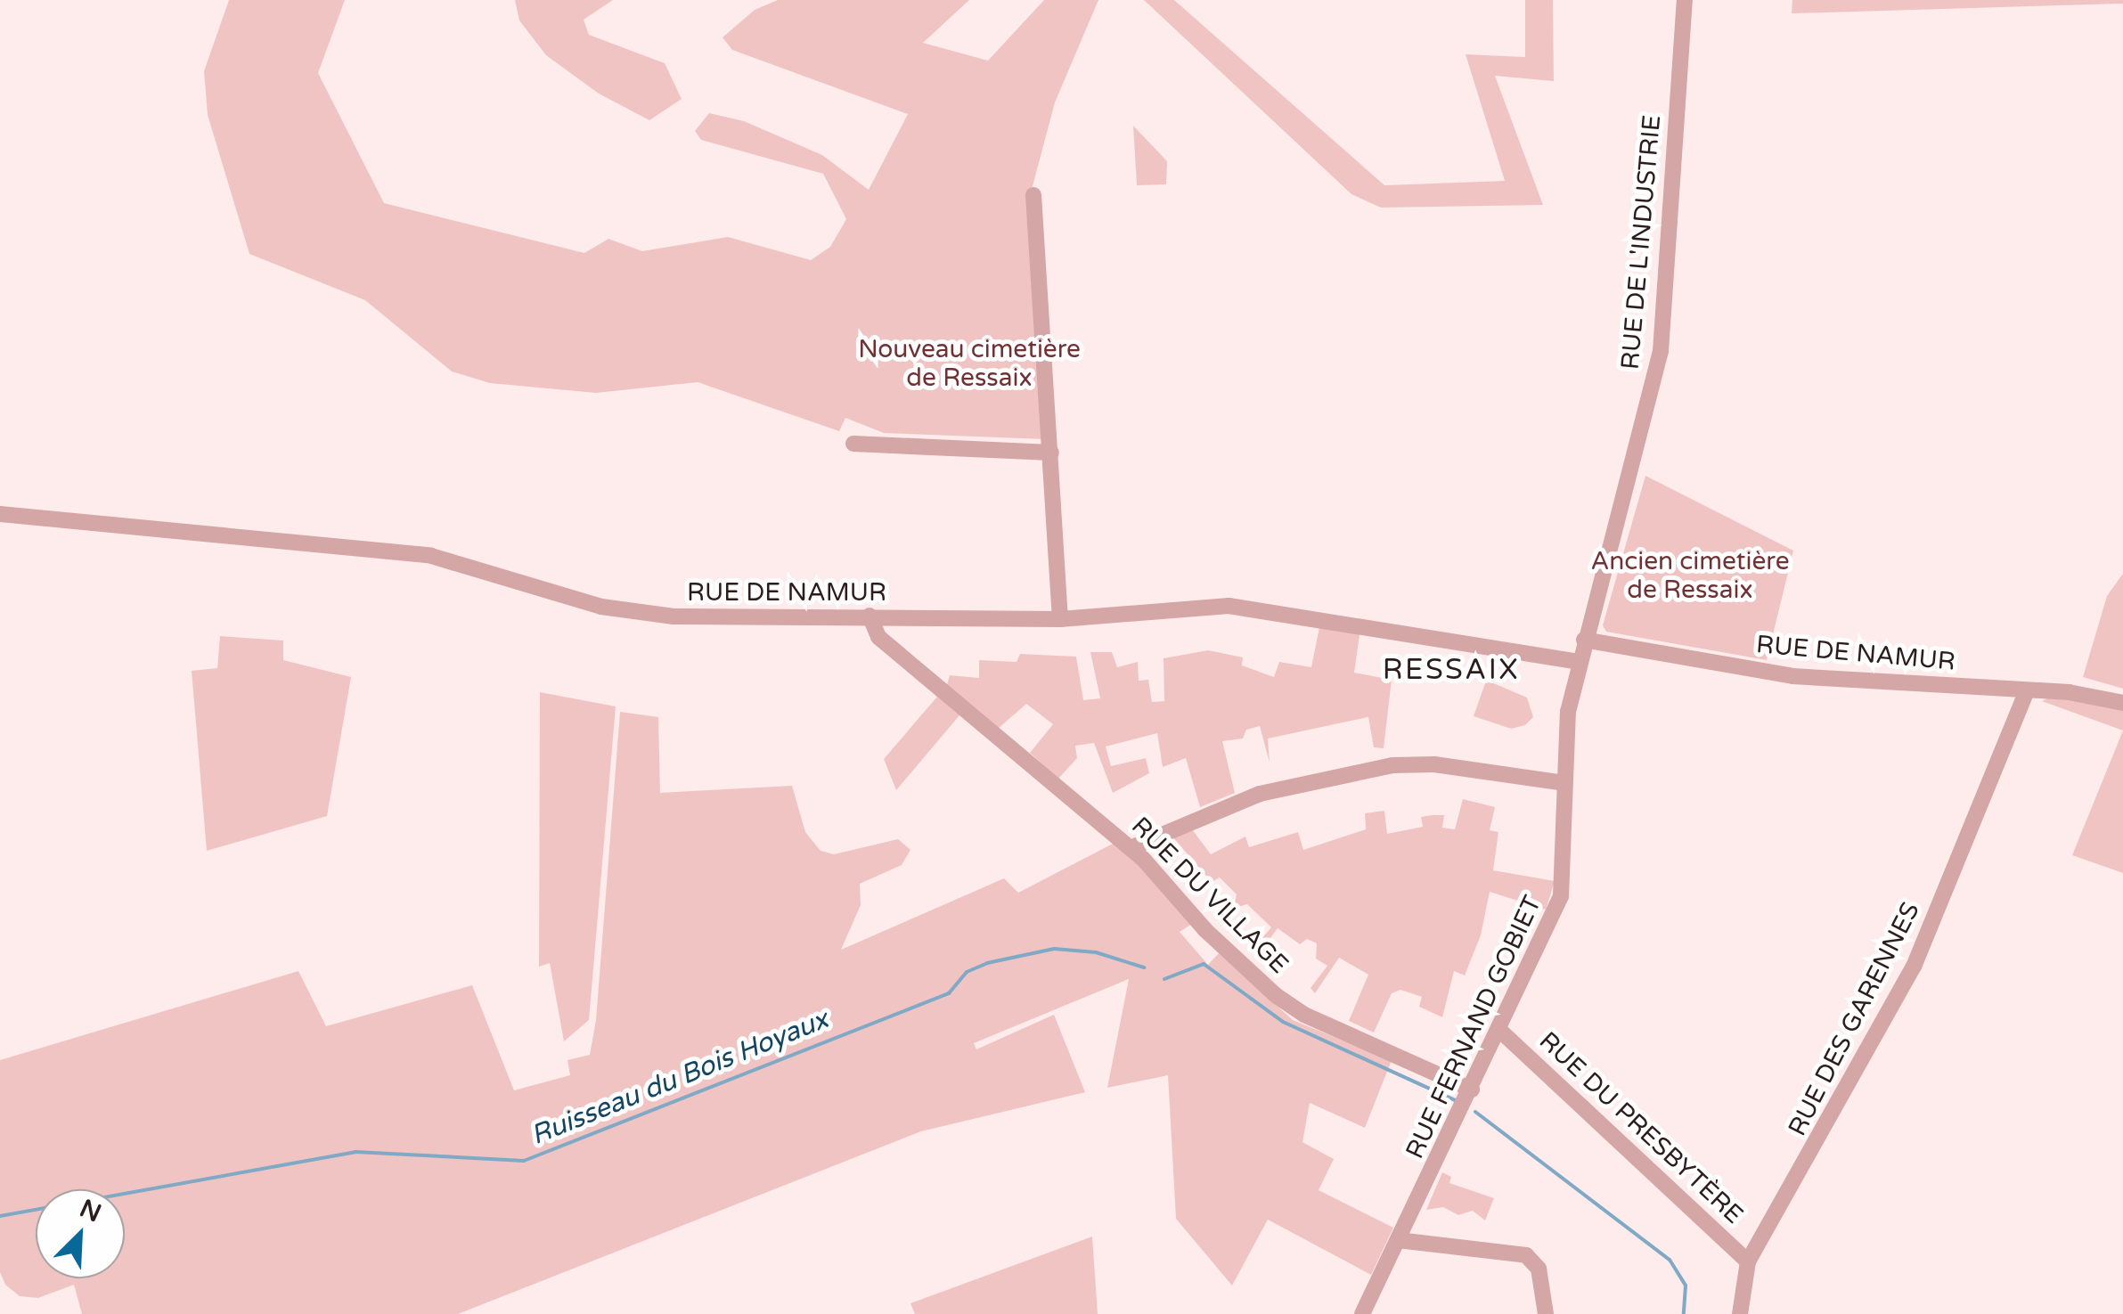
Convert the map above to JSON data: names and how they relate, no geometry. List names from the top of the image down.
{
  "streets": {
    "street": [
      "RUE DE L'INDUSTRIE",
      "RUE DE NAMUR",
      "RUE DU VILLAGE",
      "RUE DES GARENNES",
      "RUE FERNAND GOBIET",
      "RUE DU PRESBYTÈRE"
    ]
  },
  "crossings": [
    ["RUE DE L'INDUSTRIE", "RUE DE NAMUR"],
    ["RUE DE L'INDUSTRIE", "RUE FERNAND GOBIET"],
    ["RUE DE NAMUR", "RUE DU VILLAGE"],
    ["RUE DE NAMUR", "RUE DES GARENNES"],
    ["RUE DE NAMUR", "RUE FERNAND GOBIET"],
    ["RUE DU VILLAGE", "RUE FERNAND GOBIET"],
    ["RUE DES GARENNES", "RUE DU PRESBYTÈRE"],
    ["RUE FERNAND GOBIET", "RUE DU PRESBYTÈRE"]
  ],
  "districts": ["RESSAIX"],
  "water": ["Ruisseau du Bois Hoyaux"],
  "parks": ["Nouveau cimetière de Ressaix", "Ancien cimetière de Ressaix"],
  "north": "top right"
}
